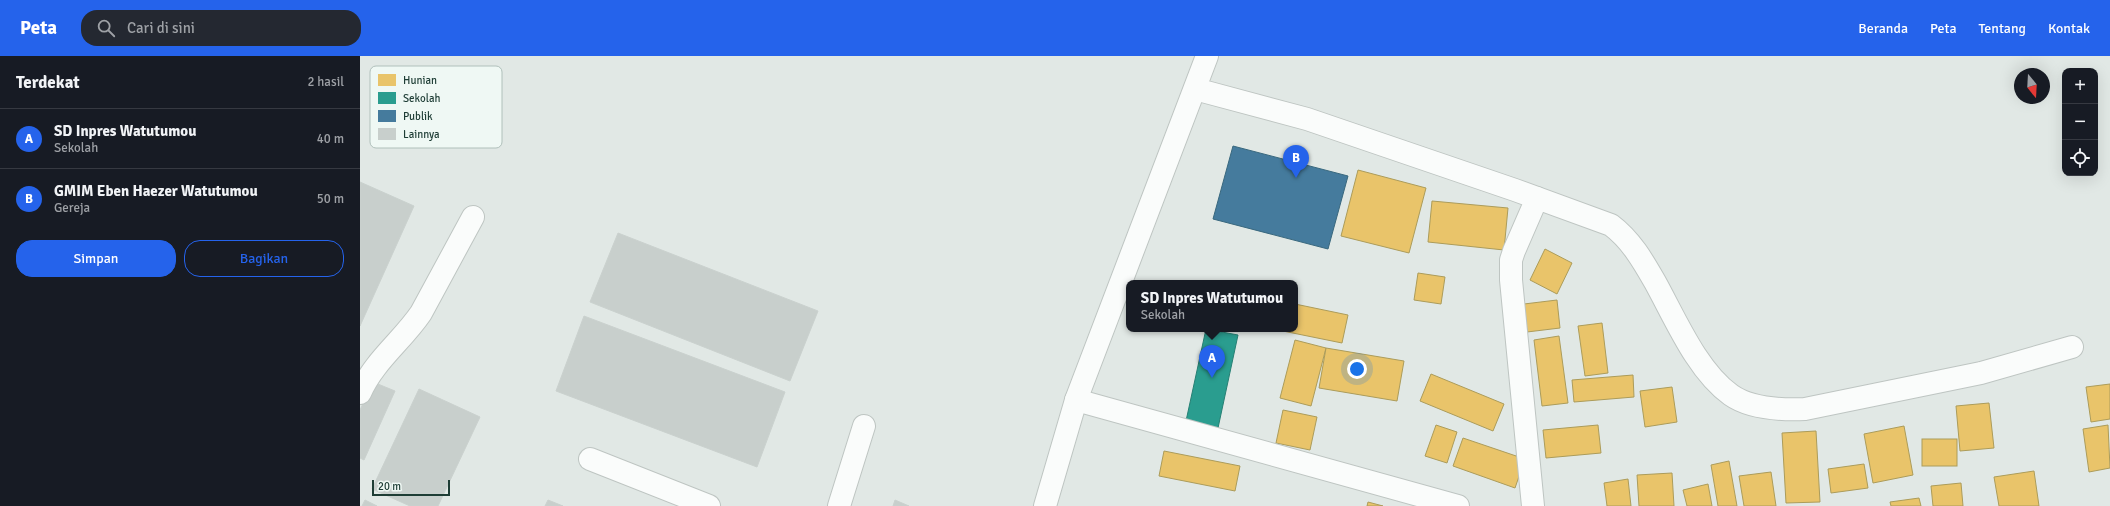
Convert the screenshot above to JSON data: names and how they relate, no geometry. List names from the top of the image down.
{
  "legend": [
    "Hunian",
    "Sekolah",
    "Publik",
    "Lainnya"
  ],
  "scale_bar": "20 m",
  "north": "bottom",
  "page": {
    "header": "Peta",
    "search": "Cari di sini",
    "nav": [
      "Beranda",
      "Peta",
      "Tentang",
      "Kontak"
    ],
    "heading": ["Terdekat", "2 hasil"],
    "map_buttons": ["+", "−"],
    "list": [
      {
        "mark": "A",
        "name": "SD Inpres Watutumou",
        "note": "Sekolah",
        "value": "40 m"
      },
      {
        "mark": "B",
        "name": "GMIM Eben Haezer Watutumou",
        "note": "Gereja",
        "value": "50 m"
      }
    ],
    "pins": ["B", "A"],
    "buttons": ["Simpan", "Bagikan"],
    "popup": ["SD Inpres Watutumou", "Sekolah"],
    "scale": "20 m"
  }
}
